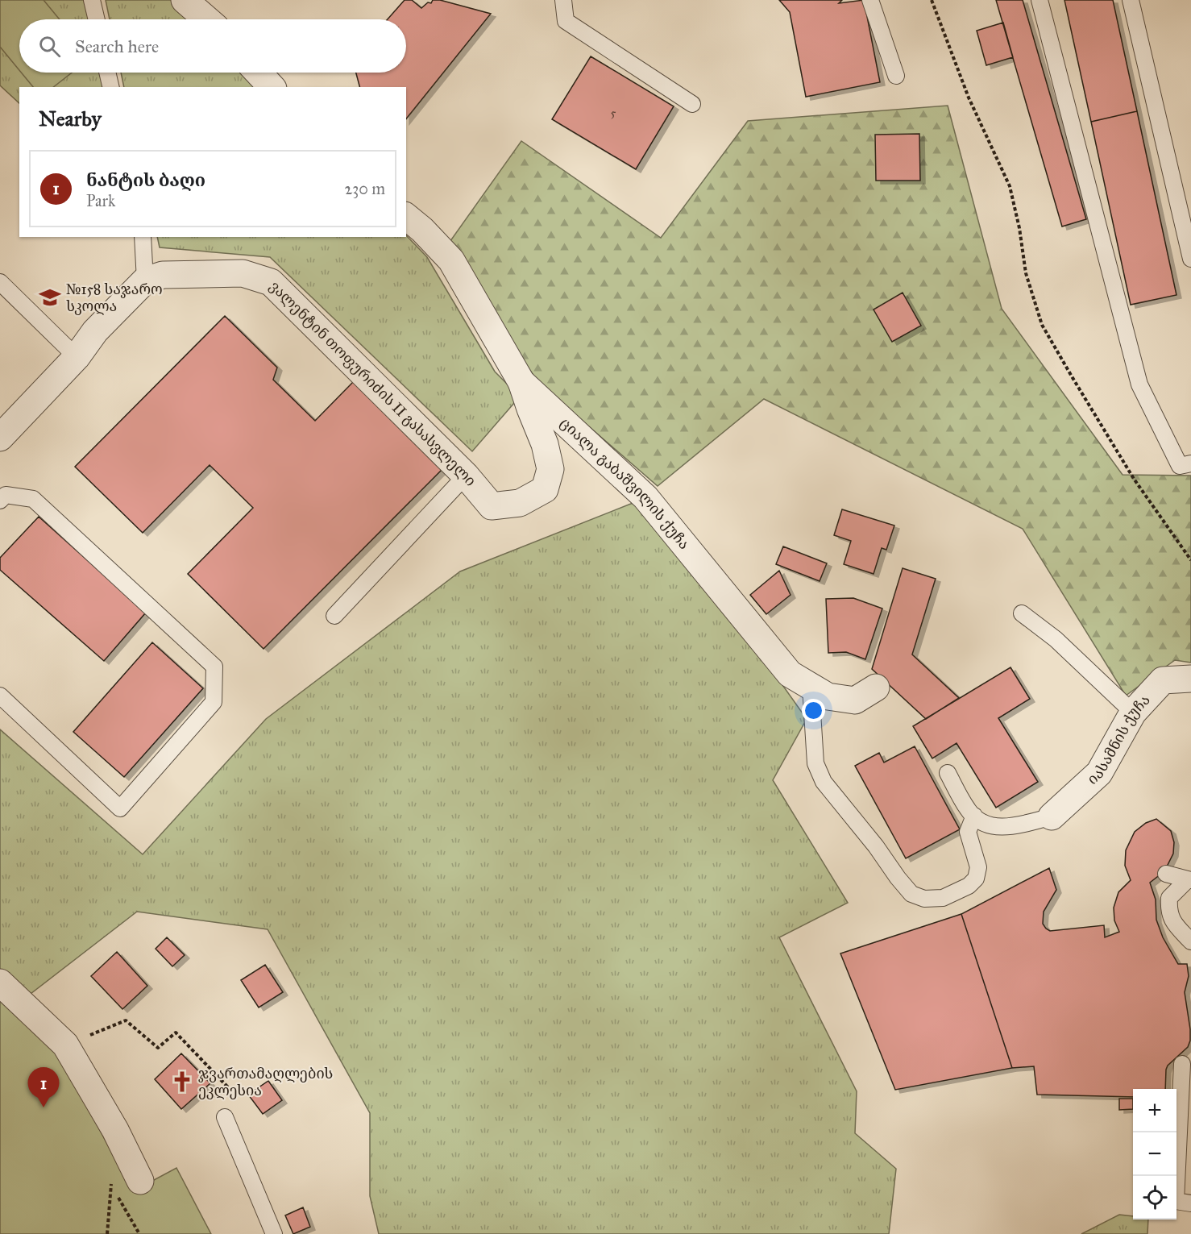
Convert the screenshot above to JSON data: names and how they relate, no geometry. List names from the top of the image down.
{
  "streets": {
    "street": ["ვალენტინ თოფურიძის II გასასვლელი", "ციალა გაბაშვილის ქუჩა", "იასამნის ქუჩა"]
  },
  "crossings": [
    ["ვალენტინ თოფურიძის II გასასვლელი", "ციალა გაბაშვილის ქუჩა"]
  ],
  "places": {
    "school or university": ["№158 საჯარო სკოლა"],
    "church": ["ჯვართამაღლების ეკლესია"]
  },
  "house_numbers": ["5"],
  "page": {
    "search": "Search here",
    "heading": "Nearby",
    "list": [
      {
        "mark": "1",
        "name": "ნანტის ბაღი",
        "note": "Park",
        "value": "230 m"
      }
    ],
    "pins": "1",
    "map_buttons": ["+", "−"]
  }
}
